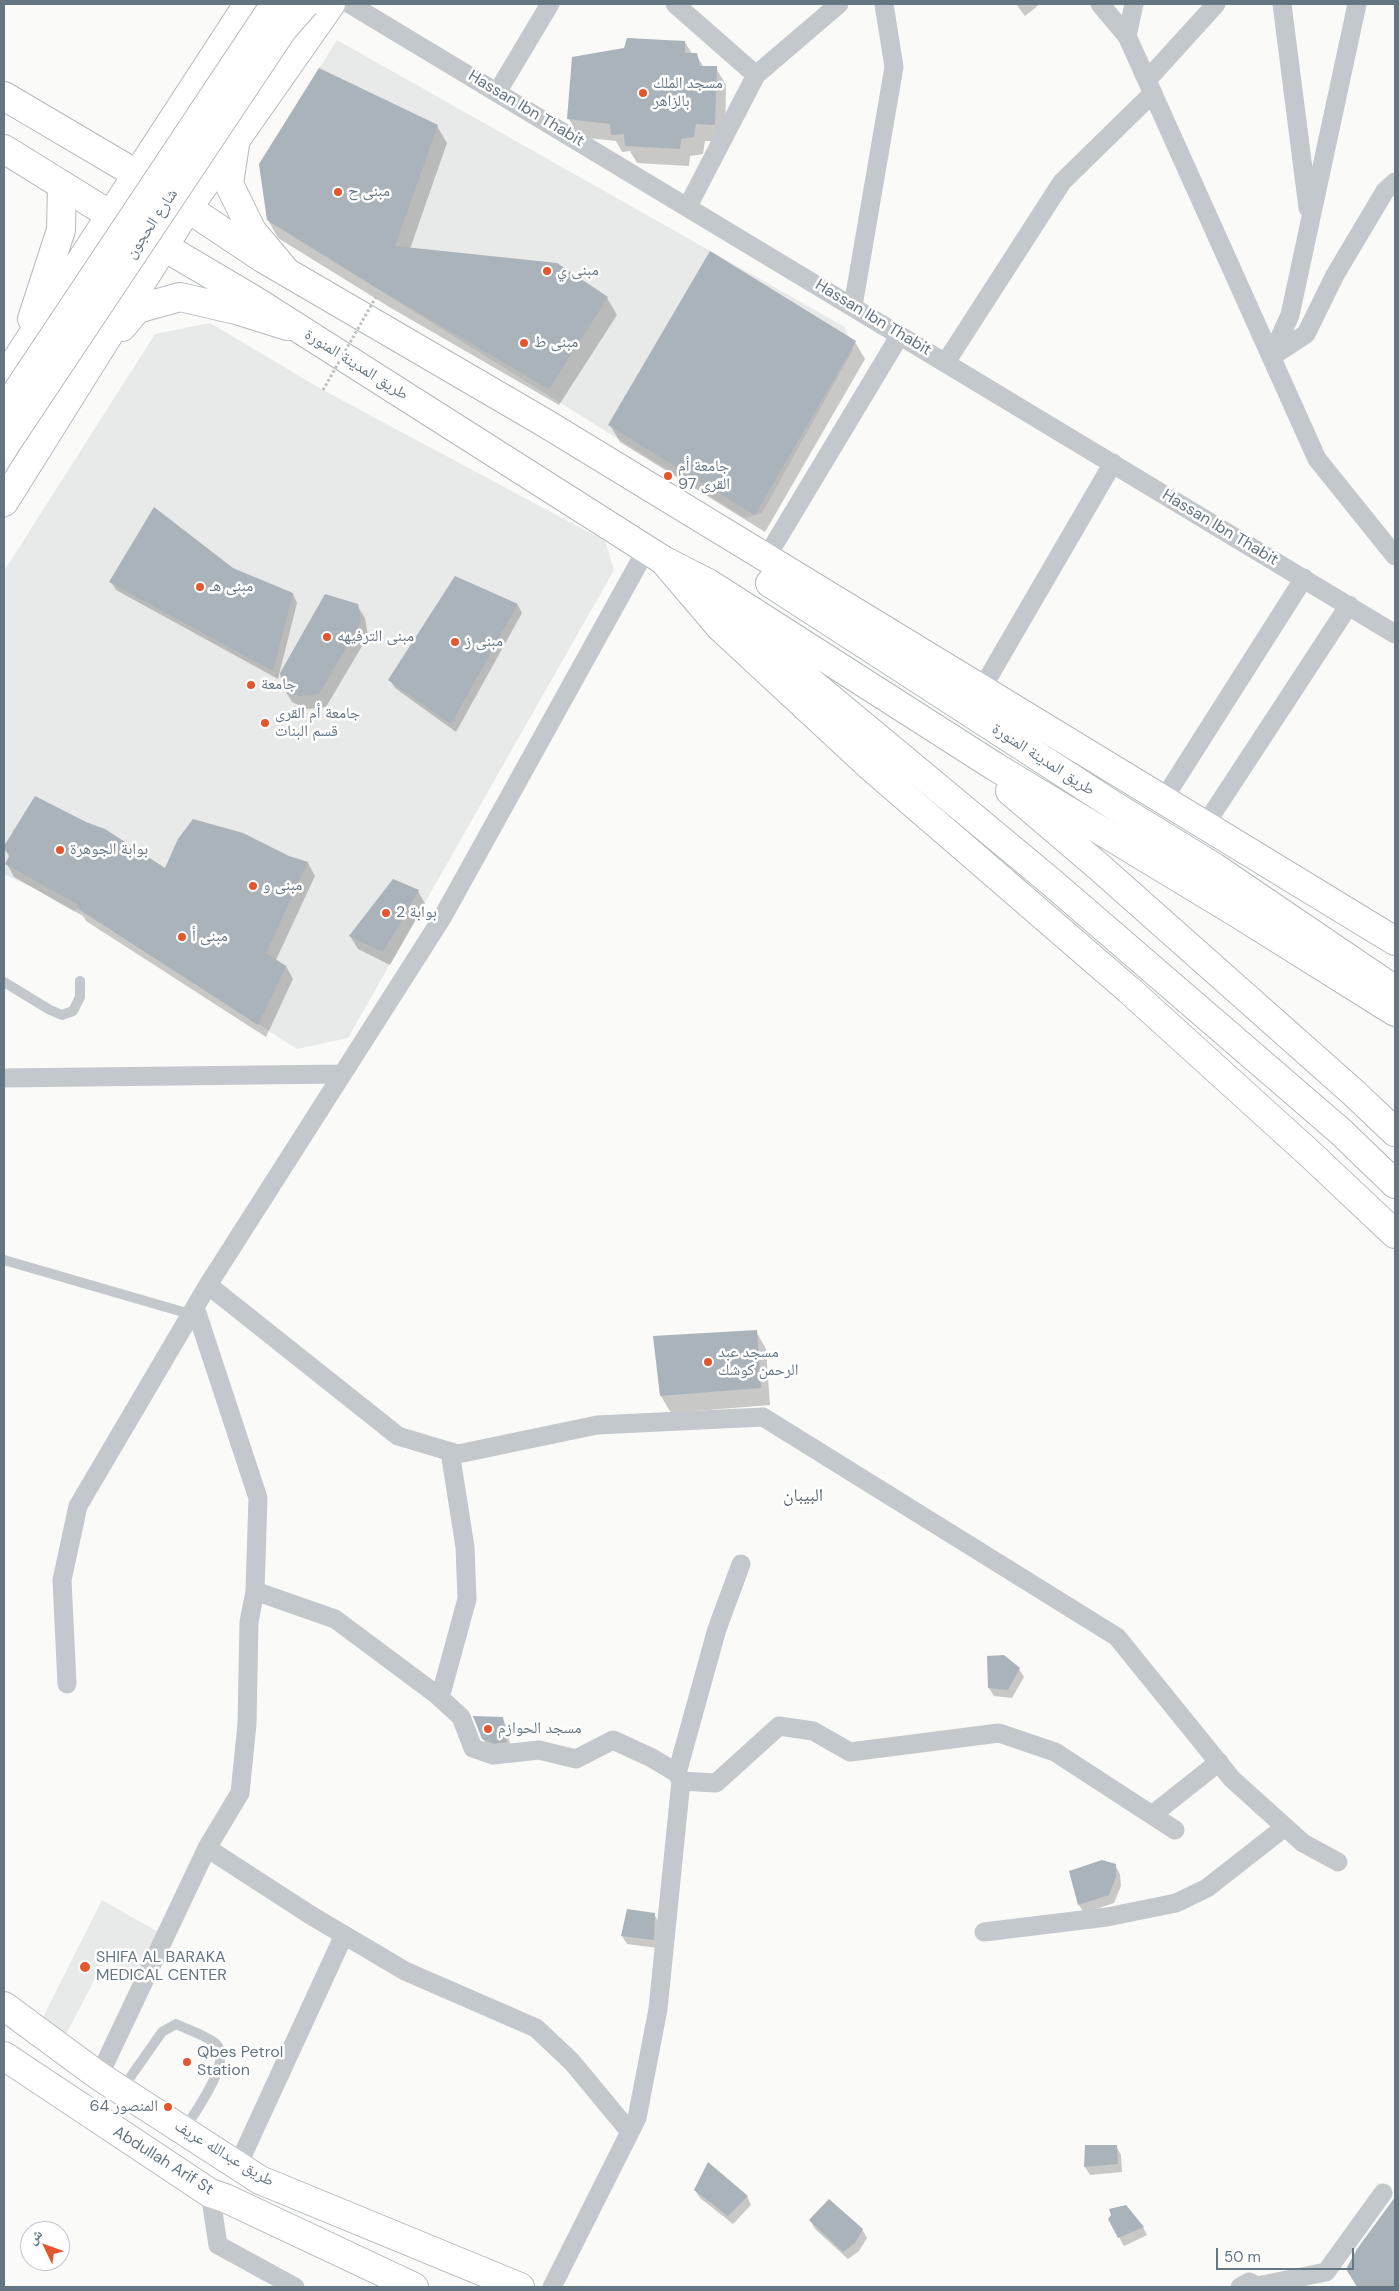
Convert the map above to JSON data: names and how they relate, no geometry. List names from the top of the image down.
{
  "streets": {
    "main road": [
      "شارع الحجون",
      "طريق المدينة المنورة",
      "طريق عبدالله عريف",
      "Abdullah Arif St"
    ],
    "street": ["Hassan Ibn Thabit"]
  },
  "districts": ["البيبان"],
  "places": [
    "مسجد الملك بالزاهر",
    "مبنى ح",
    "مبنى ي",
    "مبنى ط",
    "جامعة أم القرى 97",
    "مبنى هـ",
    "مبنى الترفيهه",
    "مبنى ز",
    "جامعة",
    "جامعة أم القرى قسم البنات",
    "بوابة الجوهرة",
    "مبنى و",
    "بوابة 2",
    "مبنى أ",
    "مسجد عبد الرحمن كوشك",
    "مسجد الحوازم",
    "SHIFA AL BARAKA MEDICAL CENTER",
    "Qbes Petrol Station",
    "المنصور 64"
  ],
  "scale_bar": "50 m",
  "north": "top left"
}
